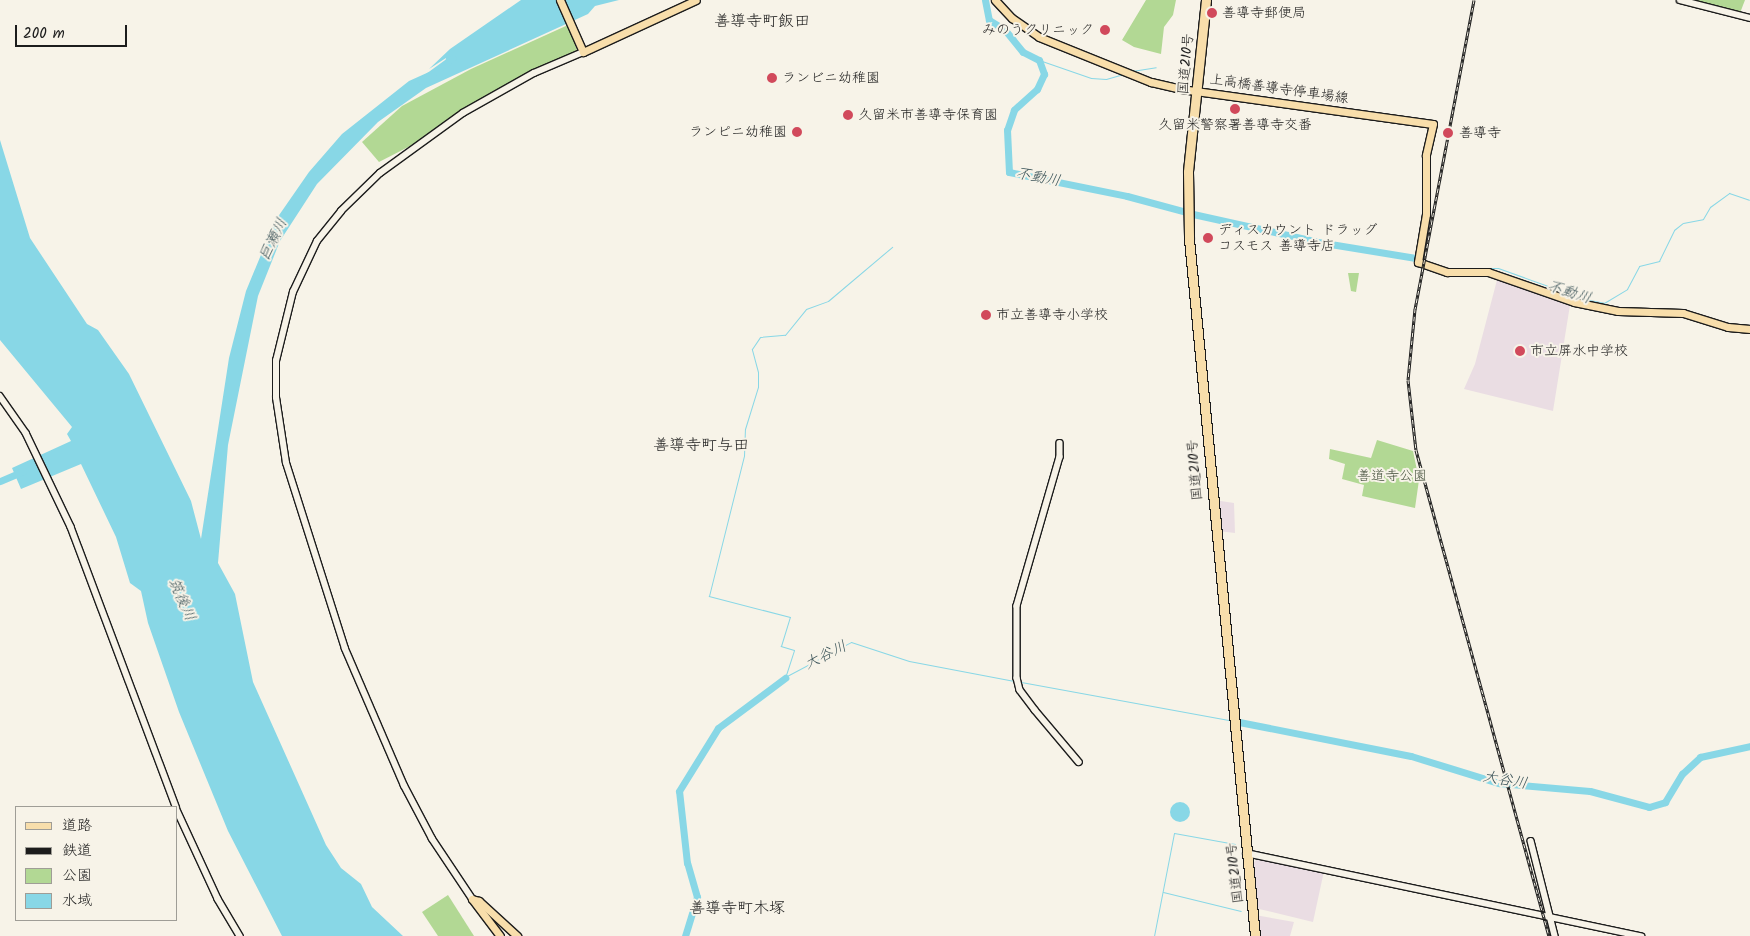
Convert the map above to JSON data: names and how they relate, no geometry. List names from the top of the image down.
{
  "streets": {
    "highway": ["国道210号"],
    "main road": ["上高橋善導寺停車場線"]
  },
  "crossings": [
    ["国道210号", "上高橋善導寺停車場線"]
  ],
  "districts": ["善導寺町飯田", "善導寺町与田", "善導寺町木塚"],
  "water": [
    "不動川",
    "巨瀬川",
    "筑後川",
    "大谷川"
  ],
  "parks": ["善道寺公園"],
  "places": [
    "善導寺郵便局",
    "みのうクリニック",
    "ランビニ幼稚園",
    "久留米警察署善導寺交番",
    "久留米市善導寺保育園",
    "ランピニ幼稚園",
    "善導寺",
    "ディスカウント ドラッグ コスモス 善導寺店",
    "市立善導寺小学校",
    "市立屏水中学校"
  ],
  "legend": [
    "道路",
    "鉄道",
    "公園",
    "水域"
  ],
  "scale_bar": "200 m"
}
